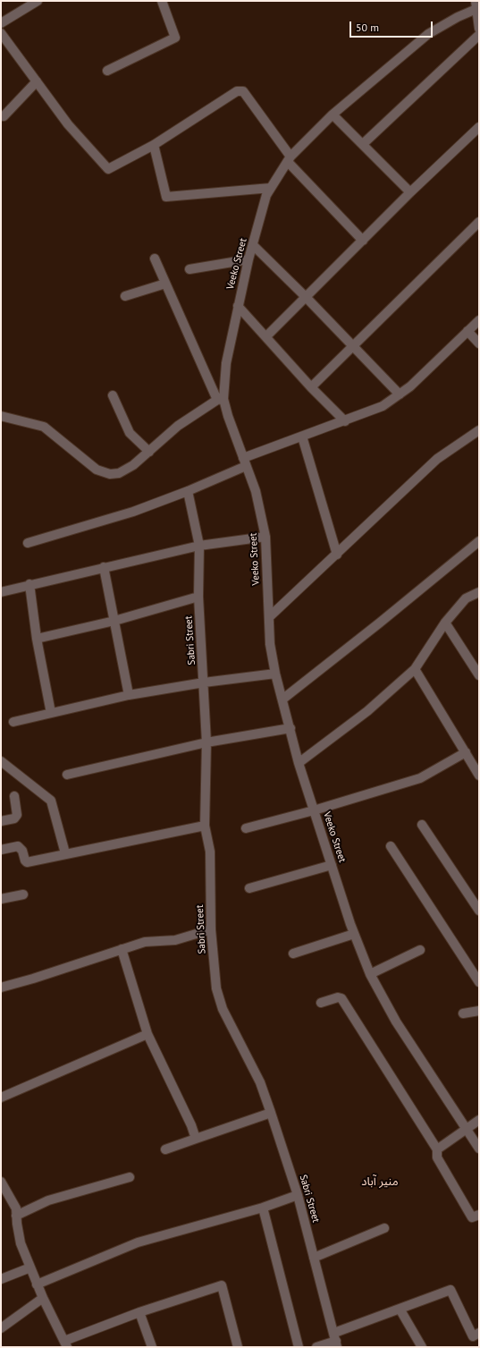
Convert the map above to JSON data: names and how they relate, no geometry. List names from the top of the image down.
{
  "streets": {
    "street": ["Veeko Street", "Sabri Street"]
  },
  "districts": ["منیر آباد"],
  "scale_bar": "50 m"
}
